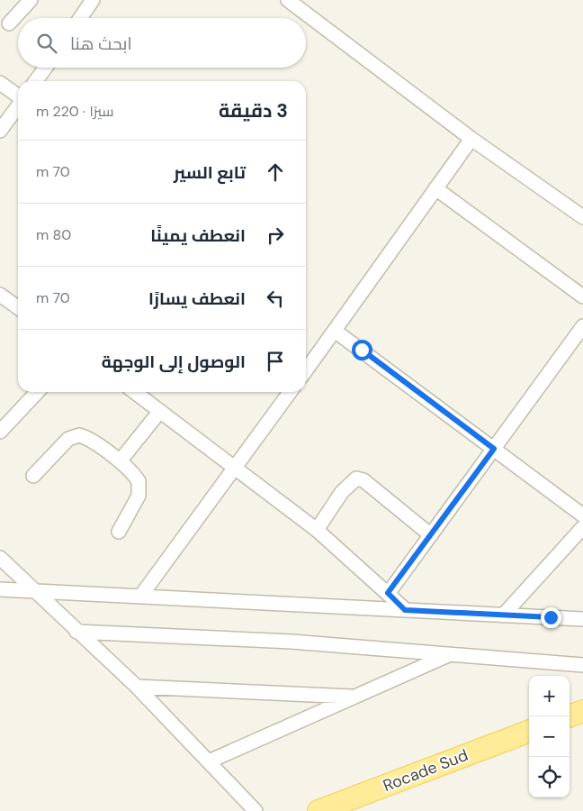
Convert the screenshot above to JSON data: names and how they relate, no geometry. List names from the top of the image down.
{
  "streets": {
    "main road": ["Rocade Sud"]
  },
  "page": {
    "search": "ابحث هنا",
    "heading": ["3 دقيقة", "سيرًا · 220 m"],
    "list": [
      ["تابع السير", "70 m"],
      ["انعطف يمينًا", "80 m"],
      ["انعطف يسارًا", "70 m"],
      "الوصول إلى الوجهة"
    ],
    "map_buttons": ["+", "−"]
  }
}
